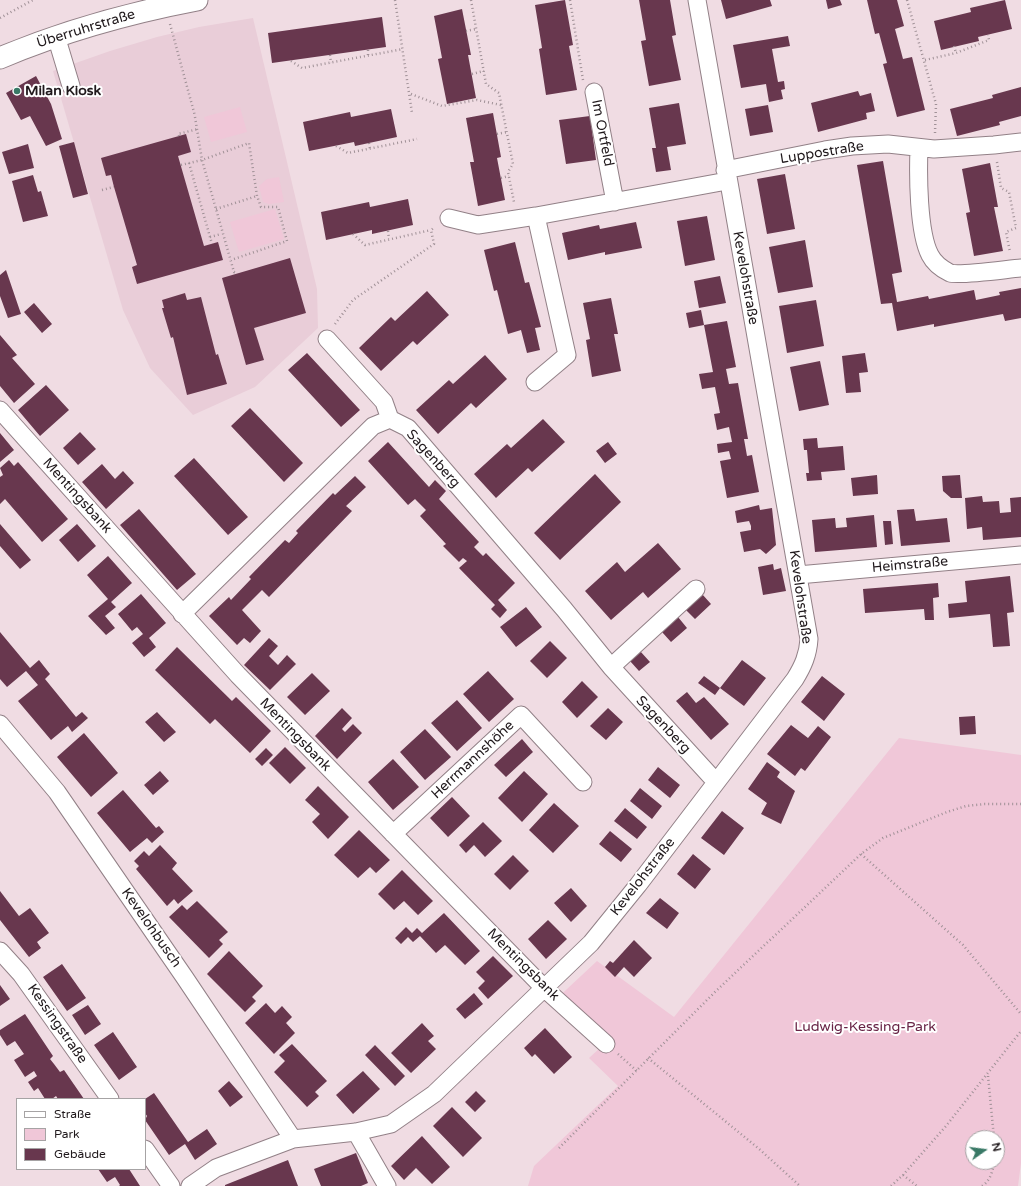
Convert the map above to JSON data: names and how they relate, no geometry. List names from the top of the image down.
{
  "streets": {
    "main road": ["Überruhrstraße"],
    "street": [
      "Im Ortfeld",
      "Luppostraße",
      "Kevelohstraße",
      "Sagenberg",
      "Mentingsbank",
      "Heimstraße",
      "Herrmannshöhe",
      "Kevelohbusch",
      "Kessingstraße"
    ]
  },
  "crossings": [
    ["Luppostraße", "Kevelohstraße"],
    ["Kevelohstraße", "Sagenberg"],
    ["Kevelohstraße", "Mentingsbank"],
    ["Kevelohstraße", "Heimstraße"],
    ["Kevelohstraße", "Kevelohbusch"],
    ["Mentingsbank", "Herrmannshöhe"]
  ],
  "parks": ["Ludwig-Kessing-Park"],
  "places": ["Milan Kiosk"],
  "legend": ["Straße", "Park", "Gebäude"],
  "north": "right"
}
